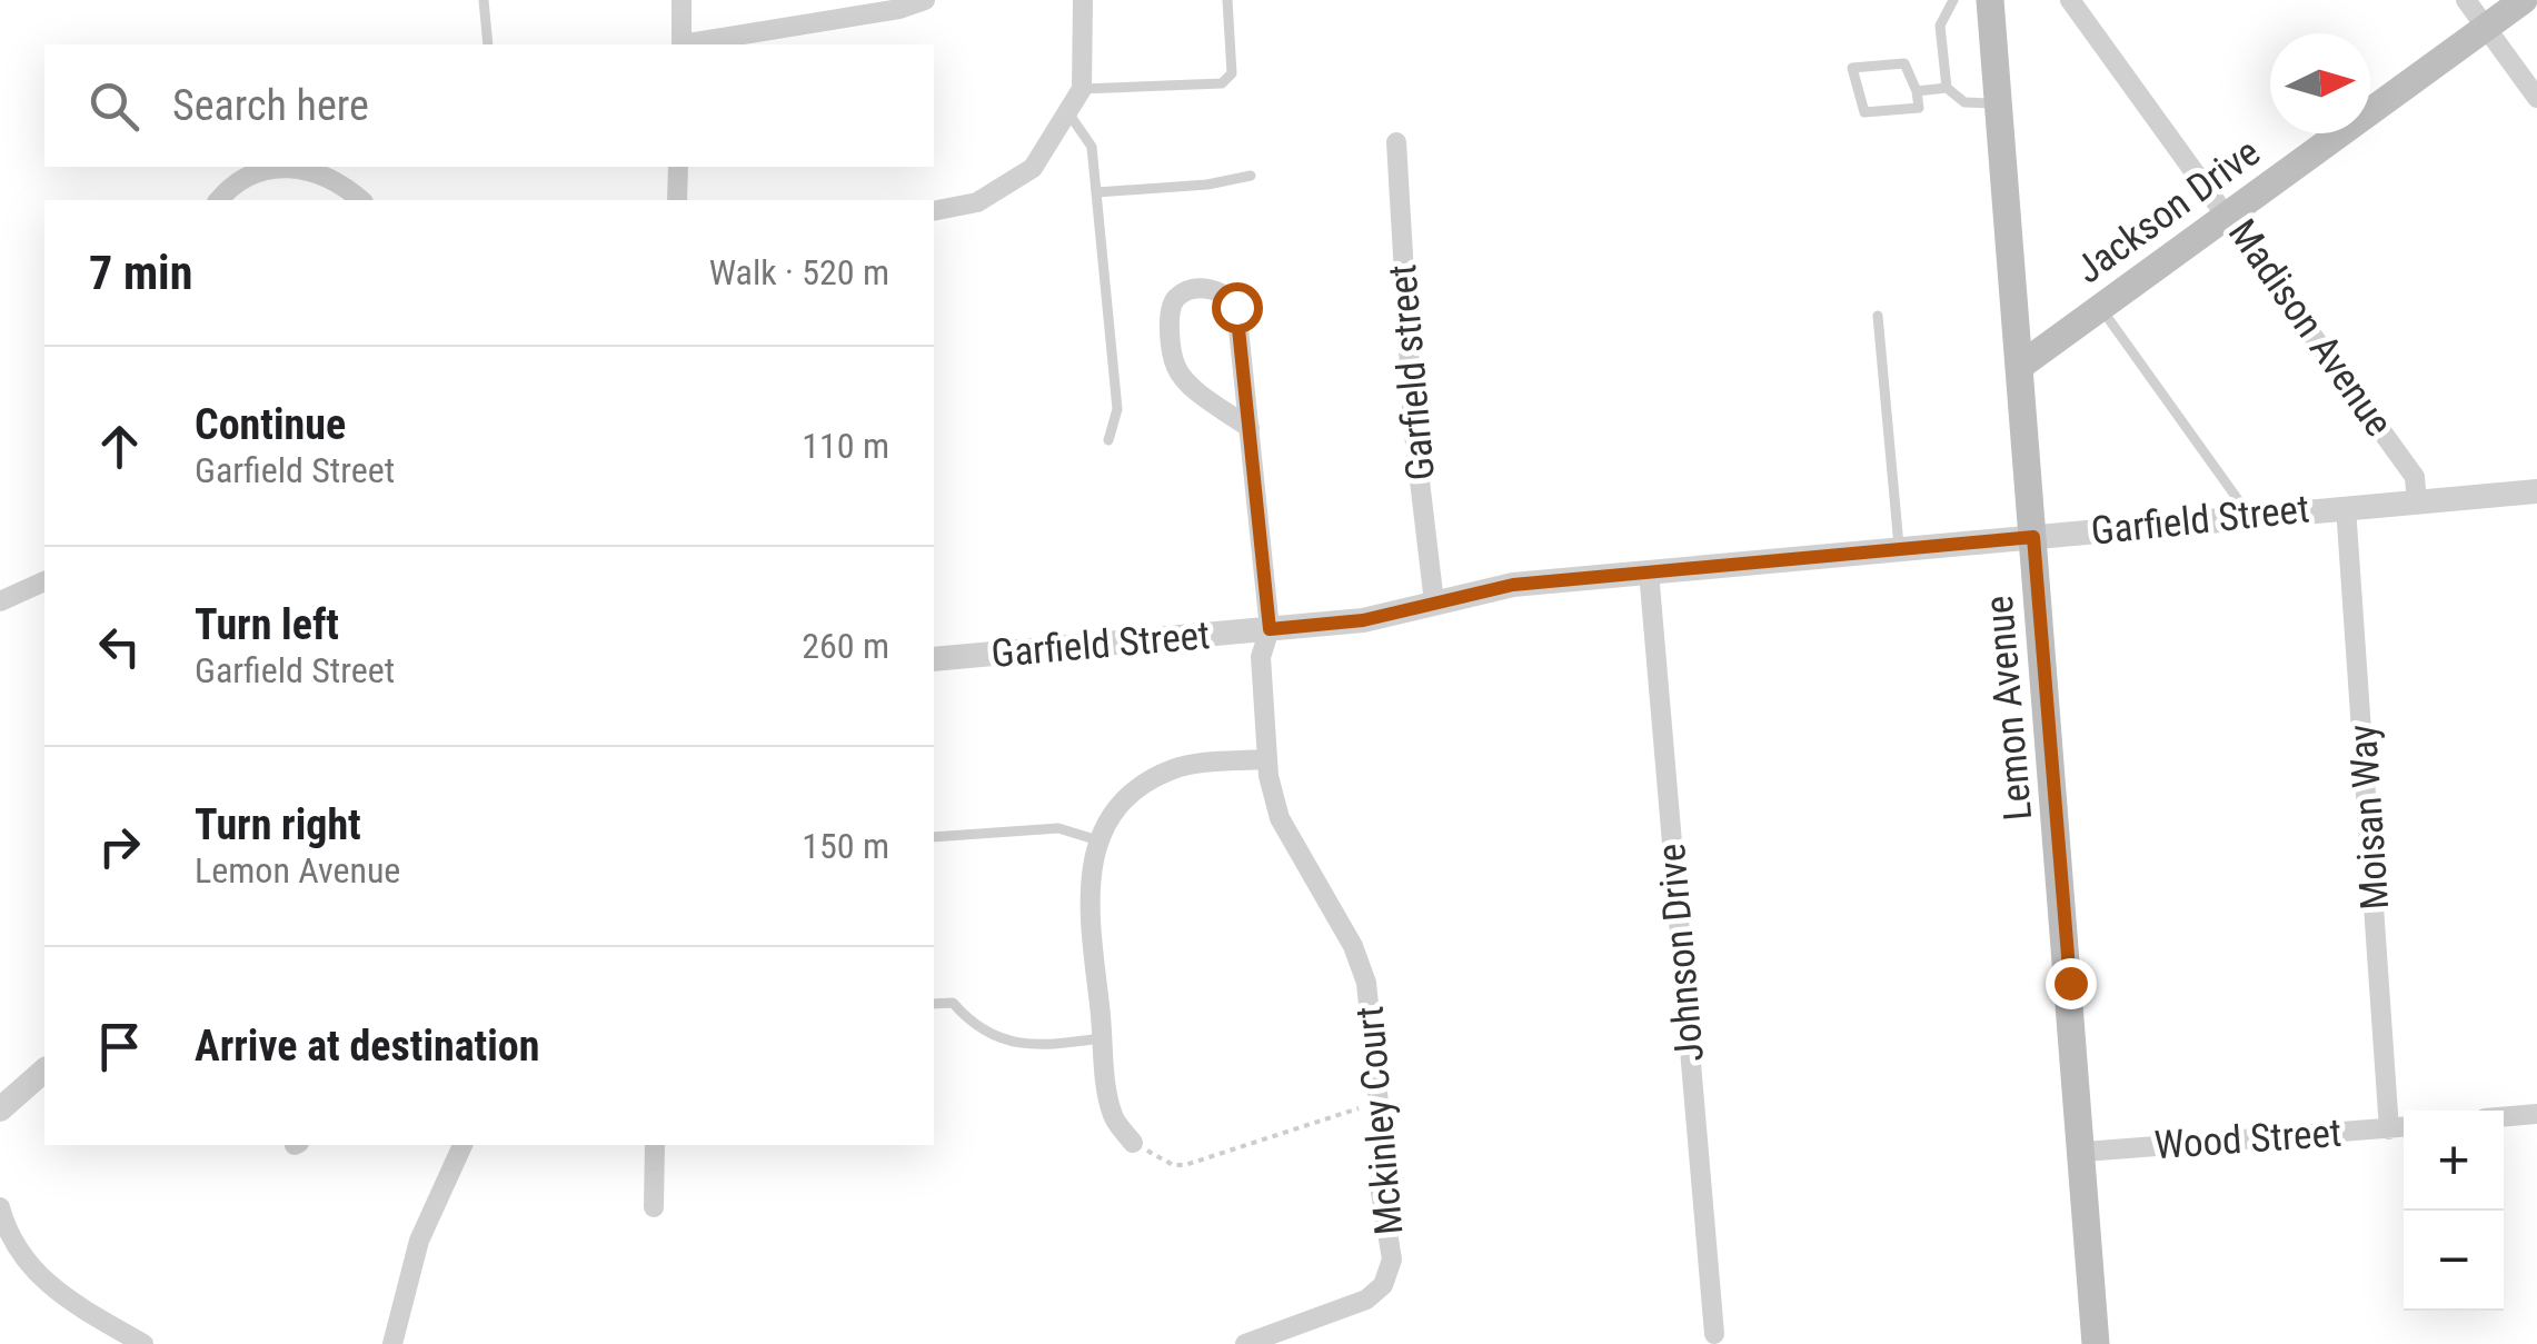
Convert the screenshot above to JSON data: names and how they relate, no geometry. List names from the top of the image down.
{
  "streets": {
    "main road": ["Jackson Drive", "Lemon Avenue"],
    "street": [
      "Madison Avenue",
      "Garfield street",
      "Garfield Street",
      "Moisan Way",
      "Johnson Drive",
      "Mckinley Court",
      "Wood Street"
    ]
  },
  "crossings": [
    ["Jackson Drive", "Madison Avenue"],
    ["Jackson Drive", "Lemon Avenue"],
    ["Madison Avenue", "Garfield Street"],
    ["Garfield street", "Garfield Street"],
    ["Garfield Street", "Lemon Avenue"],
    ["Garfield Street", "Moisan Way"],
    ["Garfield Street", "Johnson Drive"],
    ["Garfield Street", "Mckinley Court"],
    ["Lemon Avenue", "Wood Street"],
    ["Moisan Way", "Wood Street"]
  ],
  "north": "right",
  "page": {
    "search": "Search here",
    "heading": ["7 min", "Walk · 520 m"],
    "list": [
      ["Continue", "Garfield Street", "110 m"],
      ["Turn left", "Garfield Street", "260 m"],
      ["Turn right", "Lemon Avenue", "150 m"],
      "Arrive at destination"
    ],
    "map_buttons": ["+", "−"]
  }
}
